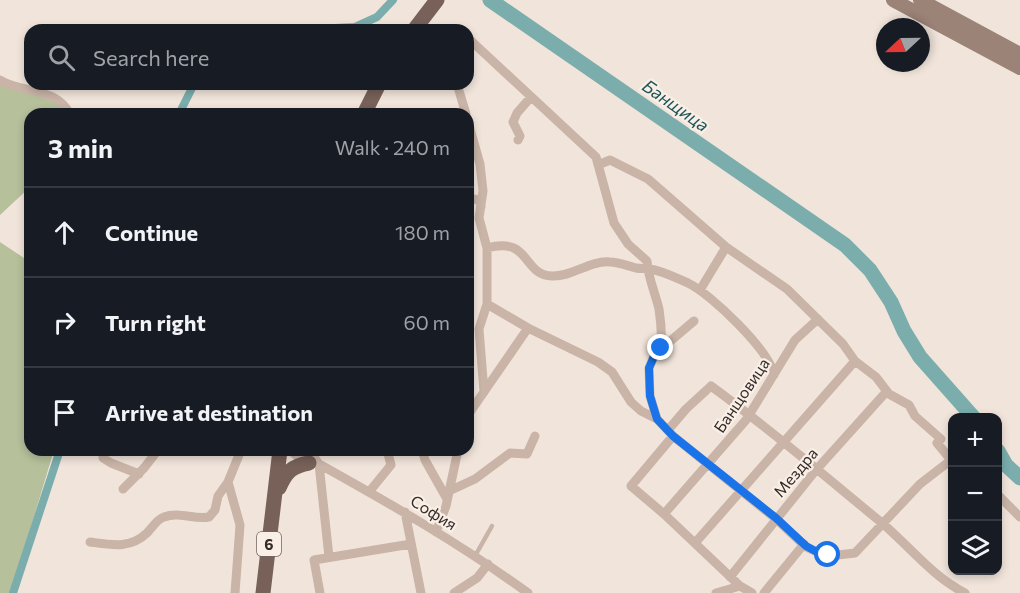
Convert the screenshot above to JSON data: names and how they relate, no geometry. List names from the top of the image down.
{
  "streets": {
    "main road": ["6"],
    "street": ["Банщовица", "Мездра", "София"]
  },
  "water": ["Банщица"],
  "north": "left",
  "page": {
    "search": "Search here",
    "heading": ["3 min", "Walk · 240 m"],
    "list": [
      ["Continue", "180 m"],
      ["Turn right", "60 m"],
      "Arrive at destination"
    ],
    "map_buttons": ["+", "−"]
  }
}
